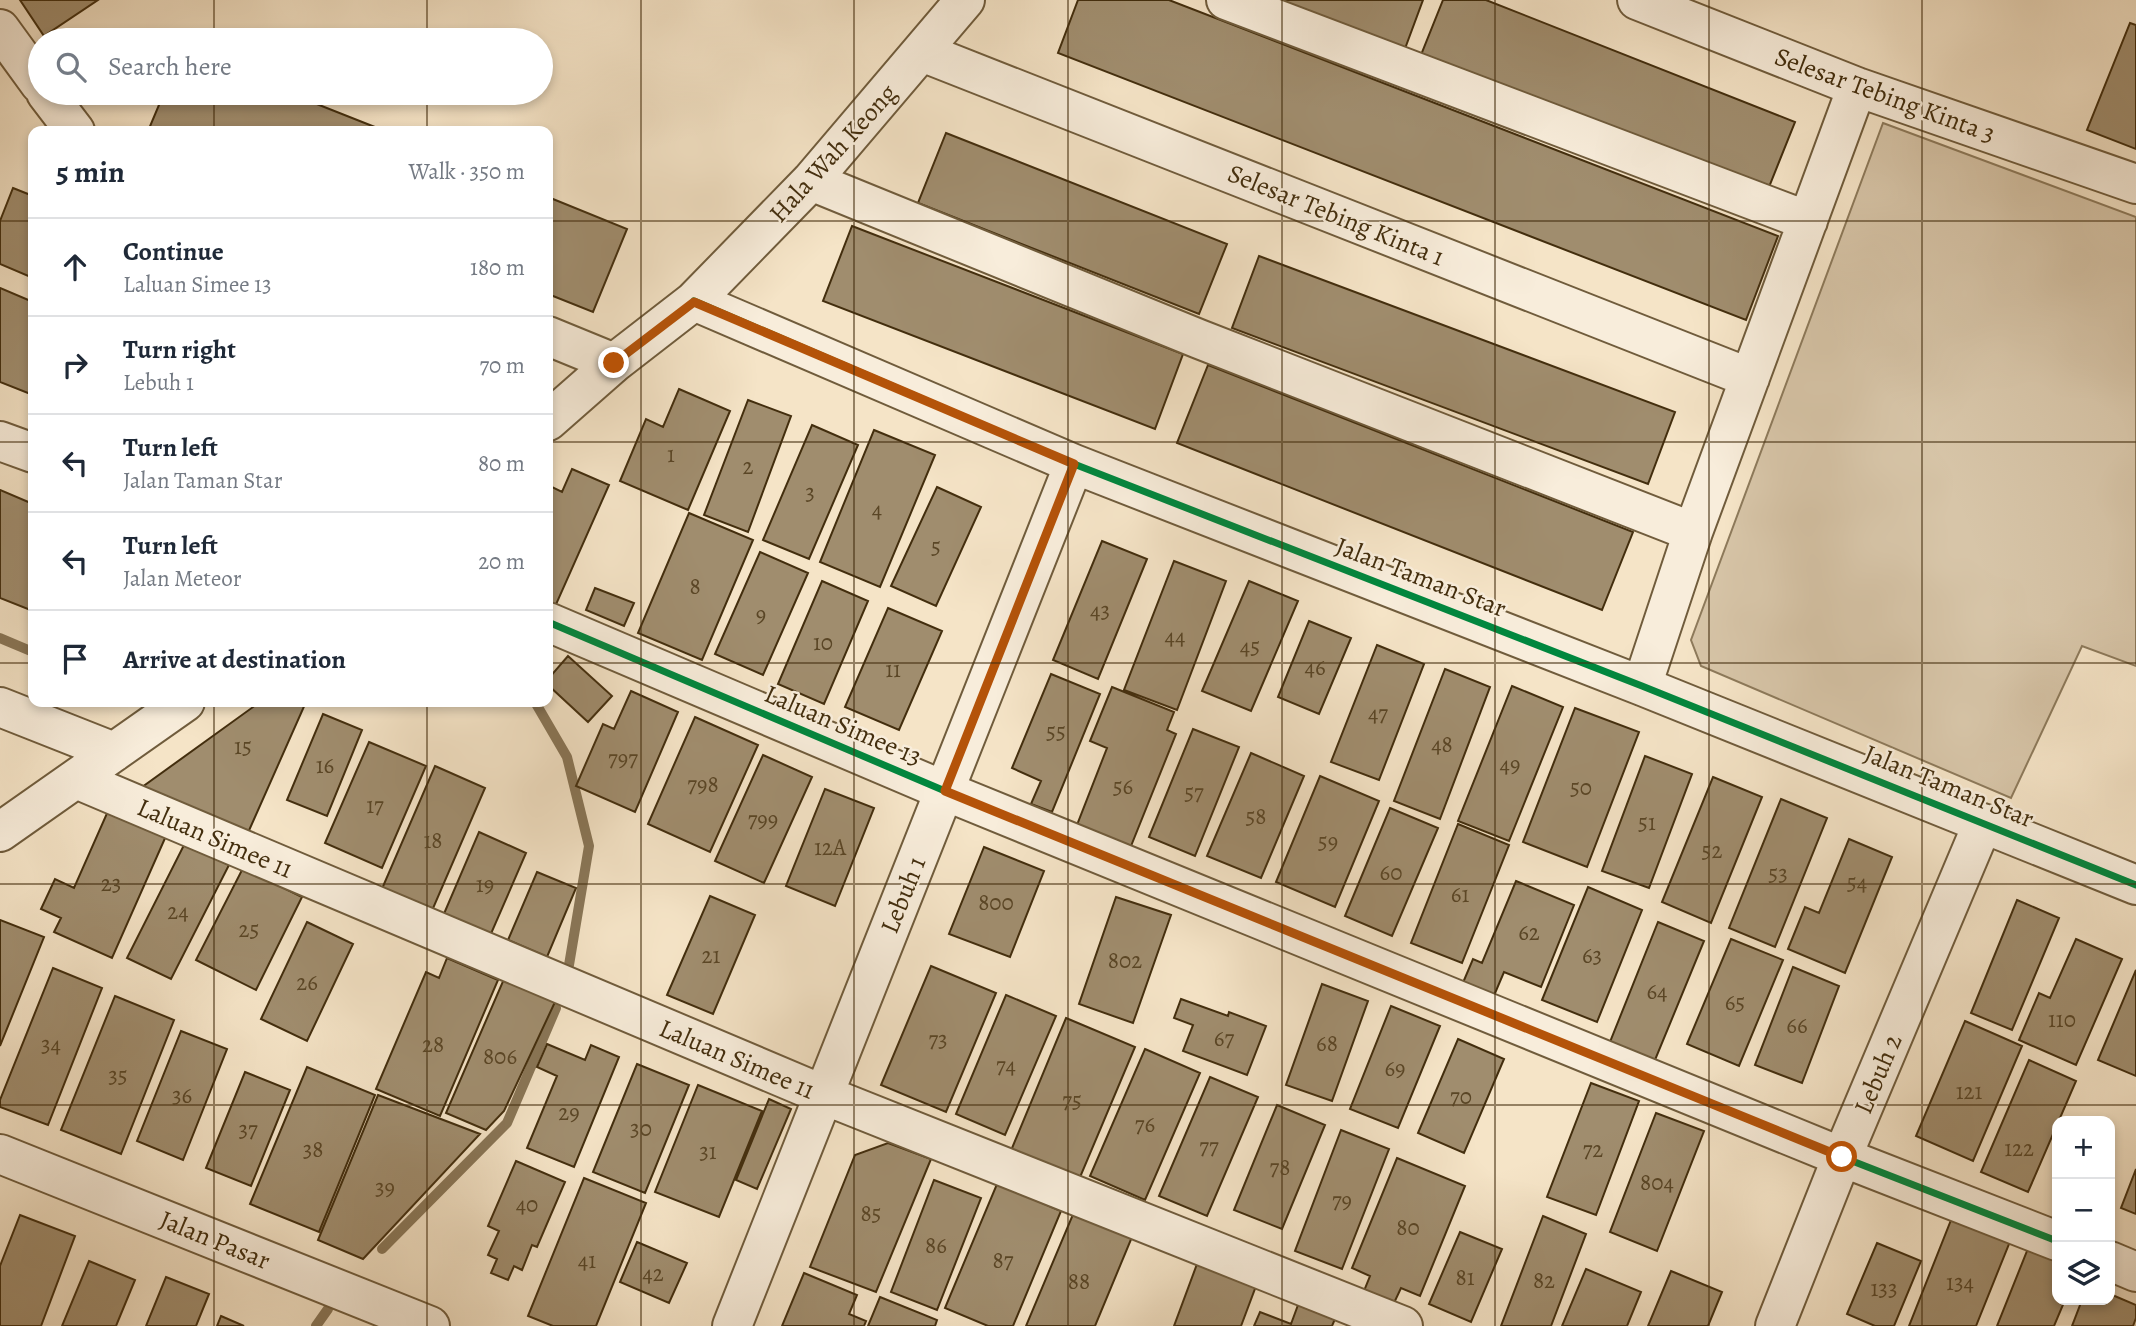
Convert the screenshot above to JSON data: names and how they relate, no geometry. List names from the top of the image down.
{
  "streets": {
    "street": [
      "Selesar Tebing Kinta 3",
      "Hala Wah Keong",
      "Selesar Tebing Kinta 1",
      "Jalan Taman Star",
      "Laluan Simee 13",
      "Laluan Simee 11",
      "Lebuh 1",
      "Lebuh 2",
      "Jalan Pasar"
    ]
  },
  "crossings": [
    ["Hala Wah Keong", "Selesar Tebing Kinta 1"],
    ["Hala Wah Keong", "Jalan Taman Star"],
    ["Jalan Taman Star", "Lebuh 1"],
    ["Jalan Taman Star", "Lebuh 2"],
    ["Laluan Simee 13", "Lebuh 1"],
    ["Laluan Simee 13", "Lebuh 2"],
    ["Laluan Simee 11", "Lebuh 1"]
  ],
  "house_numbers": [
    "1",
    "2",
    "3",
    "4",
    "5",
    "8",
    "43",
    "9",
    "44",
    "10",
    "45",
    "46",
    "11",
    "47",
    "55",
    "48",
    "15",
    "797",
    "49",
    "16",
    "798",
    "56",
    "50",
    "57",
    "17",
    "58",
    "799",
    "51",
    "18",
    "59",
    "12A",
    "52",
    "60",
    "53",
    "54",
    "23",
    "19",
    "61",
    "800",
    "24",
    "25",
    "62",
    "21",
    "63",
    "802",
    "26",
    "64",
    "65",
    "110",
    "66",
    "67",
    "73",
    "68",
    "34",
    "28",
    "806",
    "74",
    "69",
    "35",
    "121",
    "36",
    "70",
    "75",
    "29",
    "76",
    "30",
    "37",
    "77",
    "122",
    "38",
    "72",
    "31",
    "78",
    "804",
    "39",
    "79",
    "40",
    "85",
    "80",
    "86",
    "41",
    "87",
    "42",
    "81",
    "82",
    "88",
    "134",
    "133"
  ],
  "page": {
    "search": "Search here",
    "heading": ["5 min", "Walk · 350 m"],
    "list": [
      ["Continue", "Laluan Simee 13", "180 m"],
      ["Turn right", "Lebuh 1", "70 m"],
      ["Turn left", "Jalan Taman Star", "80 m"],
      ["Turn left", "Jalan Meteor", "20 m"],
      "Arrive at destination"
    ],
    "map_buttons": ["+", "−"]
  }
}
